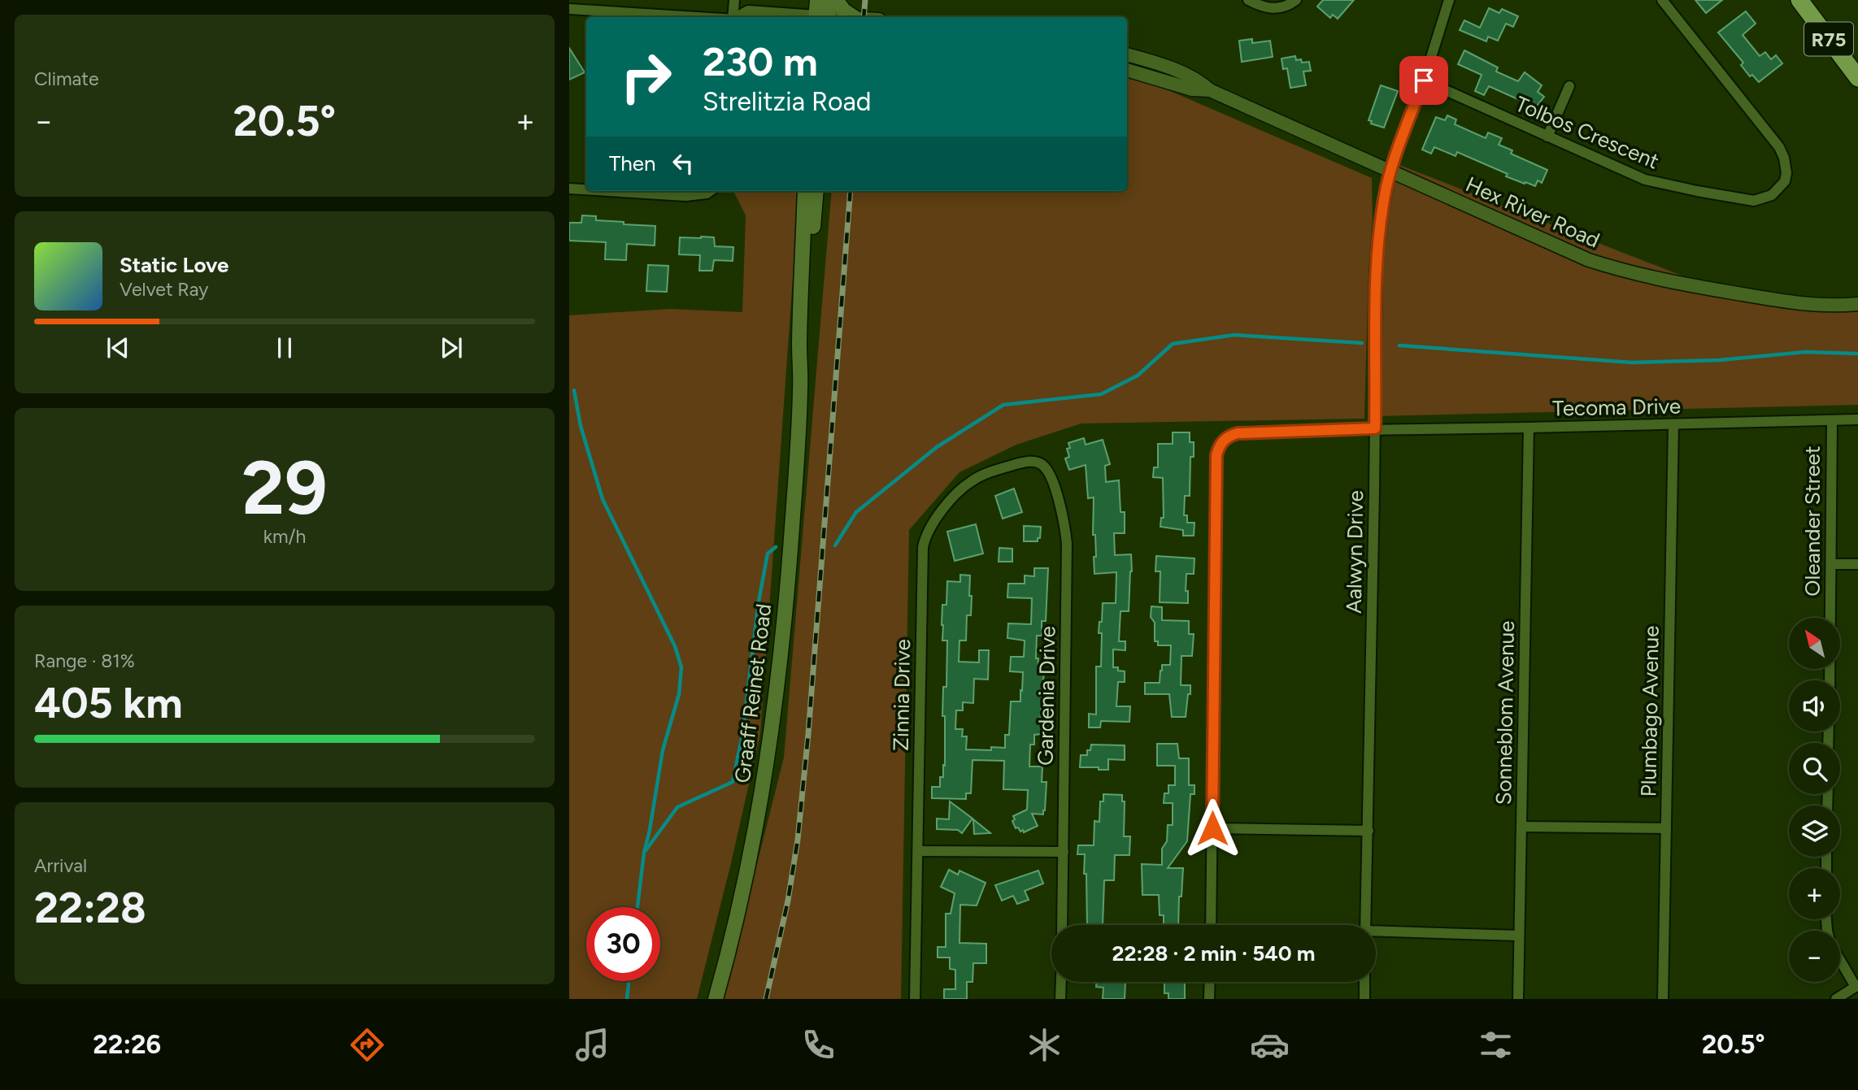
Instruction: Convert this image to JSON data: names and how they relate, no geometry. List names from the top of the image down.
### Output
{
  "streets": {
    "highway": ["R75"],
    "main road": ["Graaff Reinet Road"],
    "street": [
      "Tolbos Crescent",
      "Hex River Road",
      "Tecoma Drive",
      "Oleander Street",
      "Aalwyn Drive",
      "Zinnia Drive",
      "Gardenia Drive",
      "Plumbago Avenue",
      "Sonneblom Avenue"
    ]
  },
  "crossings": [
    ["Tolbos Crescent", "Aalwyn Drive"],
    ["Hex River Road", "Aalwyn Drive"],
    ["Tecoma Drive", "Oleander Street"],
    ["Tecoma Drive", "Aalwyn Drive"],
    ["Tecoma Drive", "Plumbago Avenue"],
    ["Tecoma Drive", "Sonneblom Avenue"],
    ["Zinnia Drive", "Gardenia Drive"]
  ],
  "north": "top left",
  "page": {
    "tile": [
      "Climate",
      ["29", "km/h"],
      ["Range · 81%", "405 km"],
      ["Arrival", "22:28"]
    ],
    "turn": ["230 m", "Strelitzia Road"],
    "heat": ["−", "20.5°", "+"],
    "then": "Then",
    "song": ["Static Love", "Velvet Ray"],
    "map_buttons": ["+", "−"],
    "limit": "30",
    "trip": "22:28 · 2 min · 540 m",
    "tabs": ["22:26", "20.5°"]
  }
}
